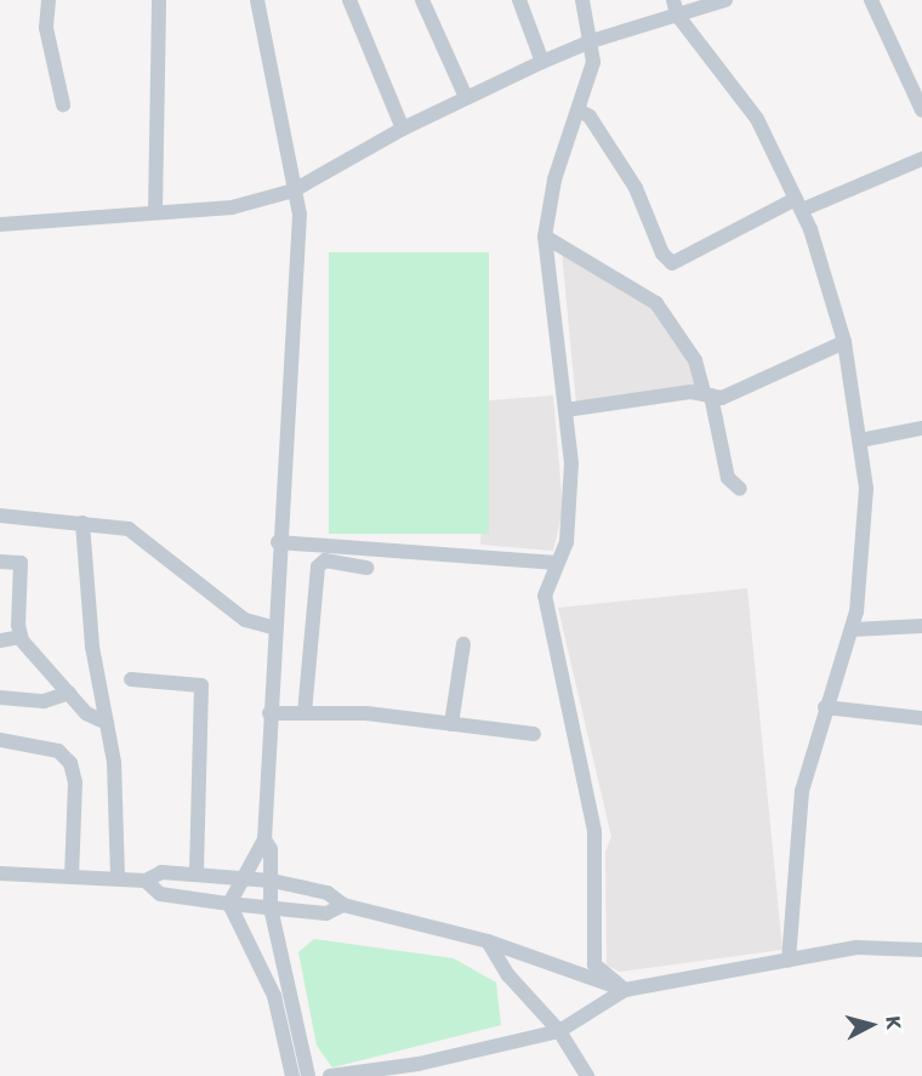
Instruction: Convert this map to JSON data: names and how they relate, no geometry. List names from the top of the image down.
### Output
{
  "north": "right"
}
